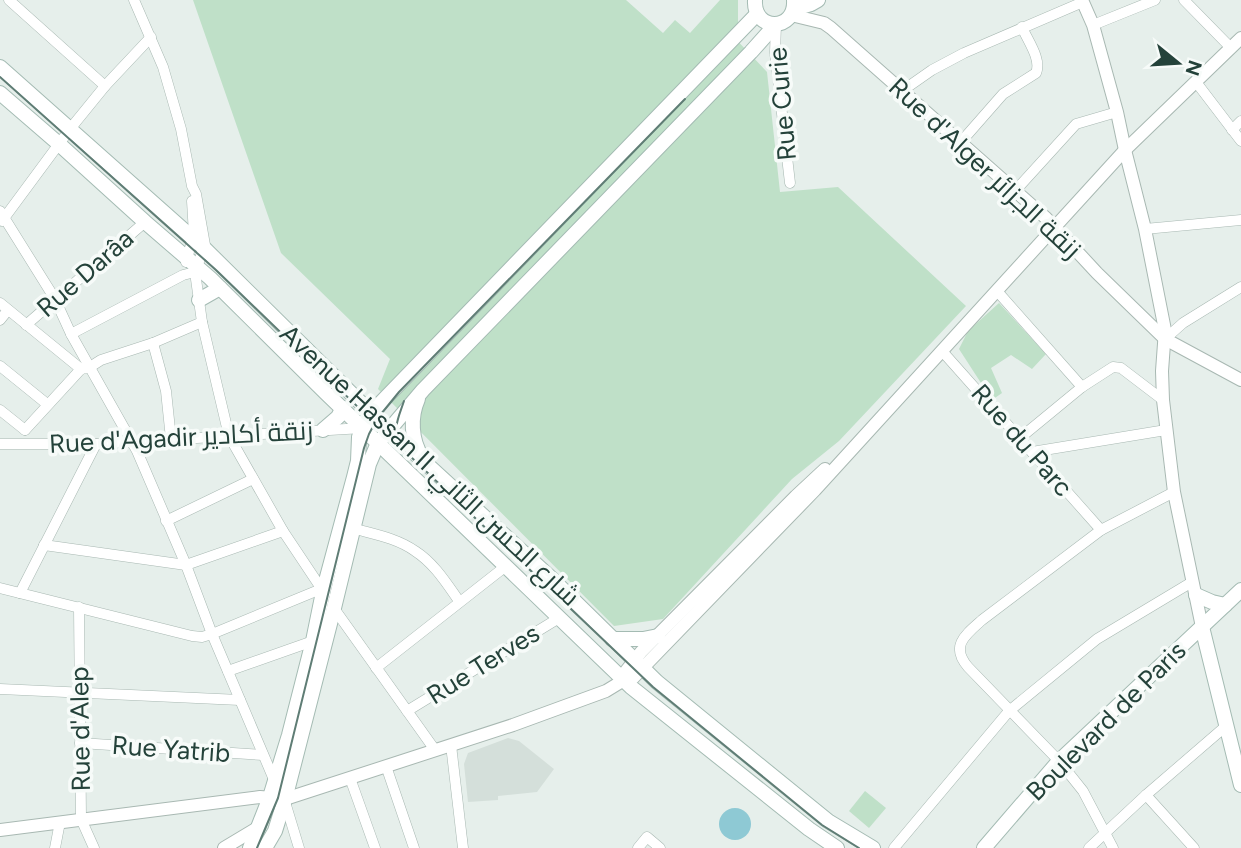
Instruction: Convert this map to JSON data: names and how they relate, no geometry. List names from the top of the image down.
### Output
{
  "streets": {
    "main road": ["Avenue Hassan II شارع الحسن الثاني", "Boulevard de Paris"],
    "street": [
      "Rue Curie",
      "Rue d'Alger زنقة الجزائر",
      "Rue Darâa",
      "Rue d'Agadir زنقة أكادير",
      "Rue du Parc",
      "Rue Terves",
      "Rue d'Alep",
      "Rue Yatrib"
    ]
  },
  "crossings": [
    ["Rue Darâa", "Avenue Hassan II شارع الحسن الثاني"],
    ["Rue d'Agadir زنقة أكادير", "Avenue Hassan II شارع الحسن الثاني"],
    ["Avenue Hassan II شارع الحسن الثاني", "Rue Terves"],
    ["Rue d'Alep", "Rue Yatrib"]
  ],
  "north": "right"
}
